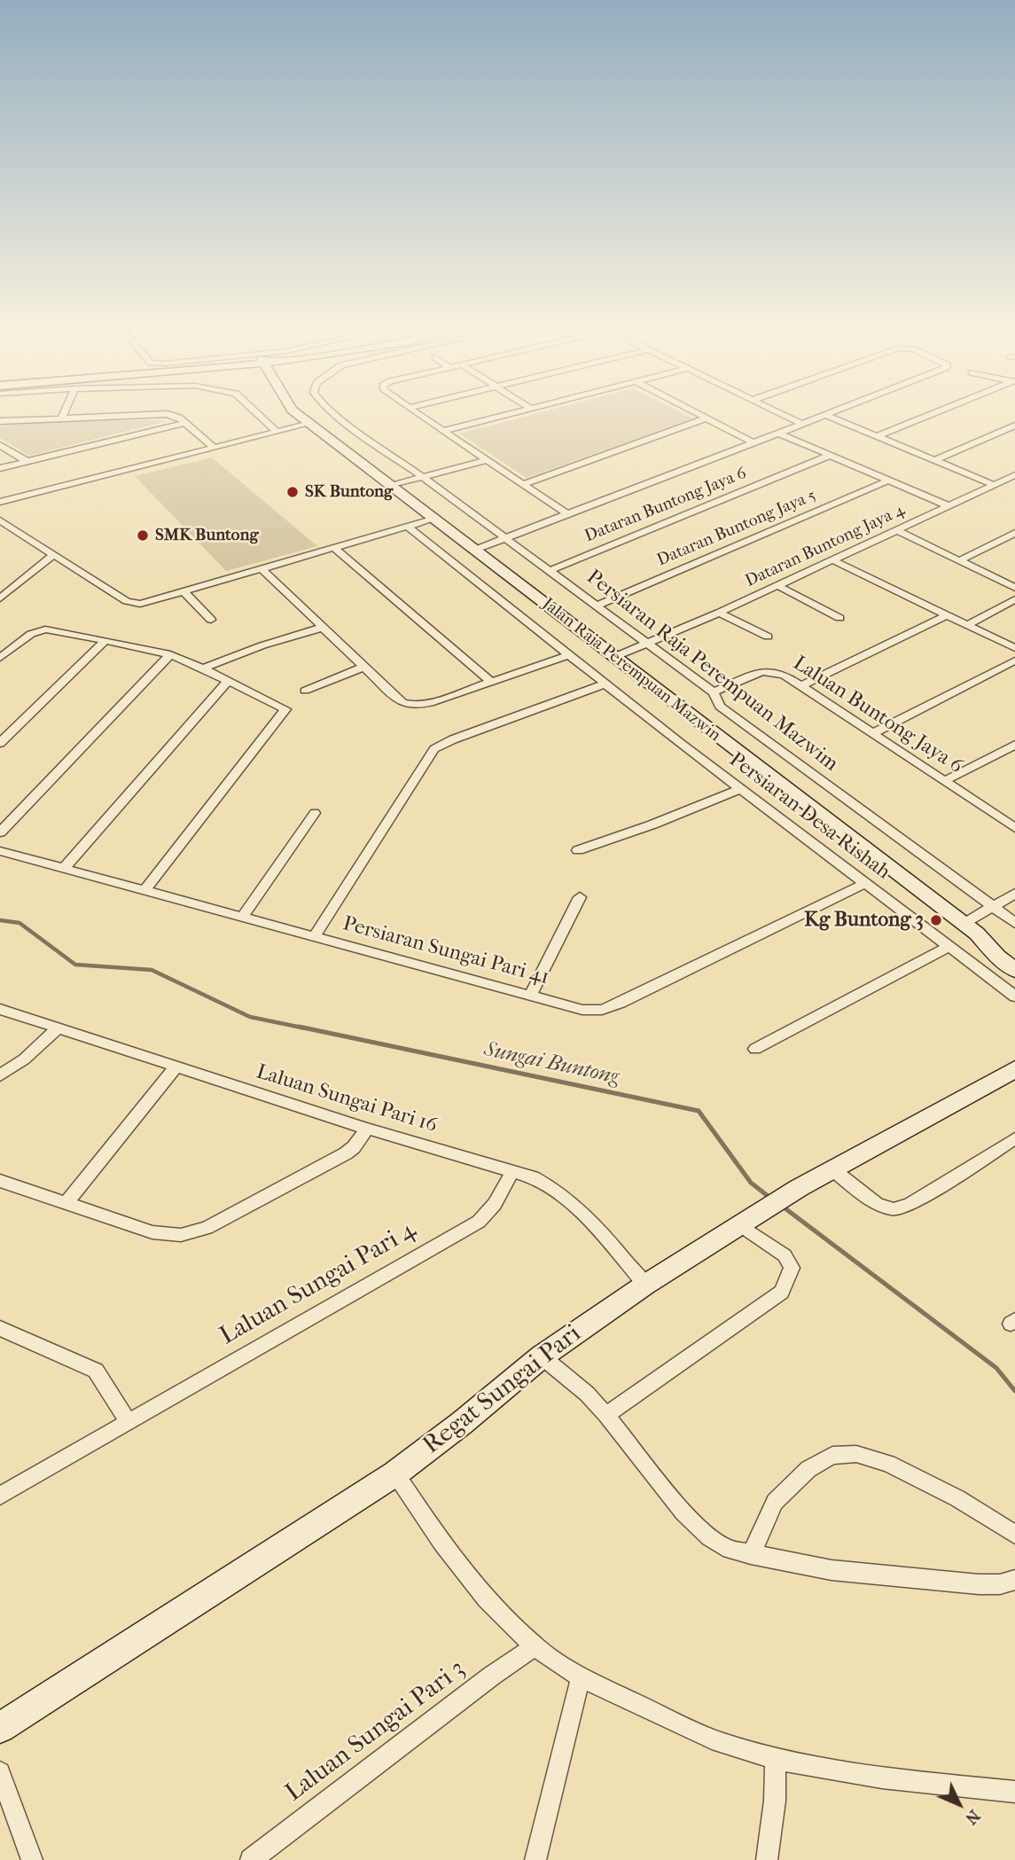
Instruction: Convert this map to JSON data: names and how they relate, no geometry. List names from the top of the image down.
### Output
{
  "streets": {
    "main road": ["Jalan Raja Perempuan Mazwin", "Regat Sungai Pari"],
    "street": [
      "Dataran Buntong Jaya 6",
      "Dataran Buntong Jaya 5",
      "Dataran Buntong Jaya 4",
      "Persiaran Raja Perempuan Mazwim",
      "Laluan Buntong Jaya 6",
      "Persiaran Desa Rishah",
      "Persiaran Sungai Pari 41",
      "Laluan Sungai Pari 16",
      "Laluan Sungai Pari 4",
      "Laluan Sungai Pari 3"
    ]
  },
  "crossings": [
    ["Dataran Buntong Jaya 6", "Persiaran Raja Perempuan Mazwim"],
    ["Dataran Buntong Jaya 5", "Persiaran Raja Perempuan Mazwim"],
    ["Dataran Buntong Jaya 4", "Jalan Raja Perempuan Mazwin"],
    ["Dataran Buntong Jaya 4", "Persiaran Raja Perempuan Mazwim"],
    ["Persiaran Raja Perempuan Mazwim", "Laluan Buntong Jaya 6"],
    ["Persiaran Desa Rishah", "Persiaran Sungai Pari 41"],
    ["Laluan Sungai Pari 16", "Laluan Sungai Pari 4"],
    ["Laluan Sungai Pari 16", "Regat Sungai Pari"]
  ],
  "water": ["Sungai Buntong"],
  "places": ["SK Buntong", "SMK Buntong", "Kg Buntong 3"],
  "north": "bottom right"
}
